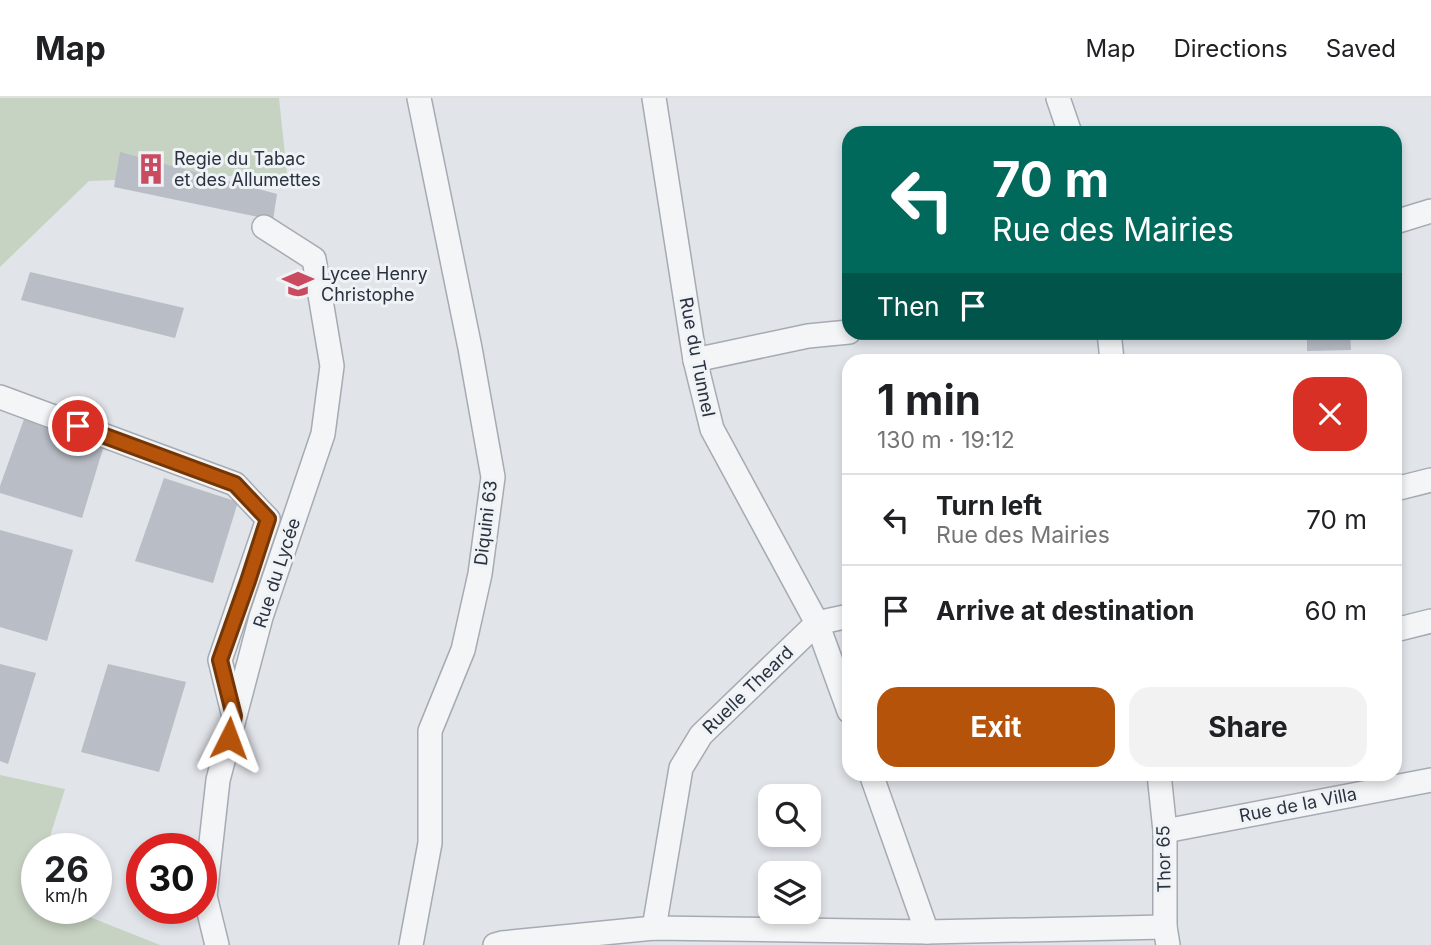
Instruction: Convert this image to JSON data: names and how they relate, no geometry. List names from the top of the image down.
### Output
{
  "streets": {
    "street": [
      "Rue du Tunnel",
      "Diquini 63",
      "Rue du Lycée",
      "Ruelle Theard",
      "Rue de la Villa",
      "Thor 65"
    ]
  },
  "crossings": [
    ["Rue du Tunnel", "Ruelle Theard"],
    ["Rue de la Villa", "Thor 65"]
  ],
  "places": {
    "building": ["Regie du Tabac et des Allumettes"],
    "school or university": ["Lycee Henry Christophe"]
  },
  "page": {
    "header": "Map",
    "nav": ["Map", "Directions", "Saved"],
    "turn": ["70 m", "Rue des Mairies"],
    "then": "Then",
    "heading": ["1 min", "130 m · 19:12"],
    "list": [
      {
        "name": "Turn left",
        "note": "Rue des Mairies",
        "value": "70 m"
      },
      {
        "name": "Arrive at destination",
        "value": "60 m"
      }
    ],
    "buttons": ["Exit", "Share"],
    "speed": "26 km/h",
    "limit": "30"
  }
}
